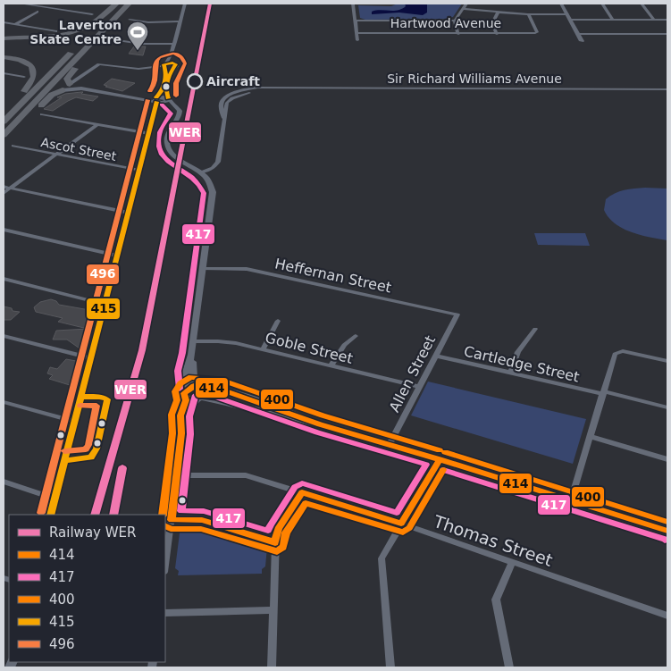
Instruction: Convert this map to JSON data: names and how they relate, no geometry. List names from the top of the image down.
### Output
{
  "streets": {
    "street": [
      "Hartwood Avenue",
      "Sir Richard Williams Avenue",
      "Ascot Street",
      "Heffernan Street",
      "Goble Street",
      "Cartledge Street",
      "Allen Street",
      "Thomas Street"
    ]
  },
  "crossings": [
    ["Heffernan Street", "Allen Street"],
    ["Goble Street", "Allen Street"],
    ["Cartledge Street", "Allen Street"]
  ],
  "places": {
    "sports": ["Laverton Skate Centre"],
    "other": ["Aircraft"]
  },
  "lines": [
    "rail line WER",
    "transit line 496",
    "transit line 415",
    "transit line 417",
    "transit line 400",
    "transit line 414"
  ],
  "legend": [
    "Railway WER",
    "414",
    "417",
    "400",
    "415",
    "496"
  ]
}
